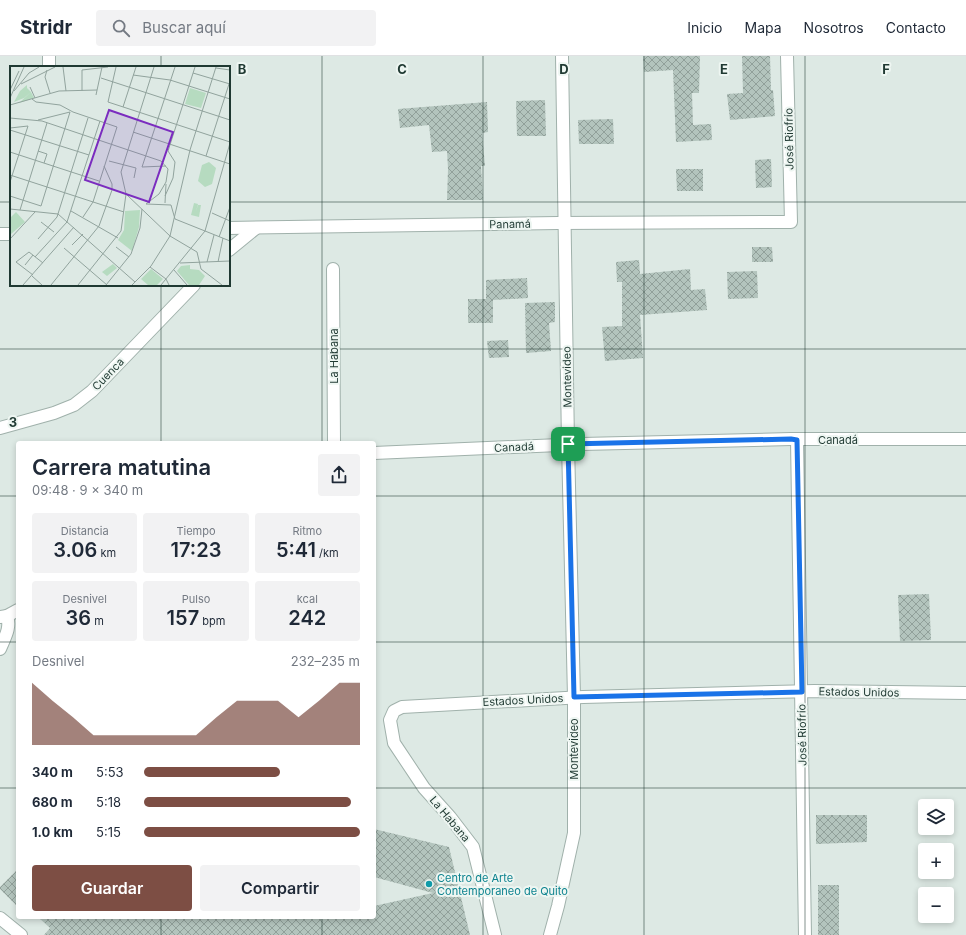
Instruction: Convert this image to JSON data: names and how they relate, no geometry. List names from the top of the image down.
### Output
{
  "streets": {
    "street": [
      "José Riofrío",
      "Panamá",
      "La Habana",
      "Cuenca",
      "Montevideo",
      "Canadá",
      "Estados Unidos"
    ]
  },
  "crossings": [
    ["José Riofrío", "Panamá"],
    ["José Riofrío", "Canadá"],
    ["José Riofrío", "Estados Unidos"],
    ["Panamá", "Montevideo"],
    ["La Habana", "Estados Unidos"],
    ["Montevideo", "Canadá"],
    ["Montevideo", "Estados Unidos"]
  ],
  "places": ["Centro de Arte Contemporaneo de Quito"],
  "page": {
    "header": "Stridr",
    "search": "Buscar aquí",
    "nav": [
      "Inicio",
      "Mapa",
      "Nosotros",
      "Contacto"
    ],
    "heading": ["Carrera matutina", "09:48 · 9 × 340 m"],
    "stats": [
      ["Distancia", "3.06 km"],
      ["Tiempo", "17:23"],
      ["Ritmo", "5:41 /km"],
      ["Desnivel", "36 m"],
      ["Pulso", "157 bpm"],
      ["kcal", "242"]
    ],
    "chart": ["Desnivel", "232–235 m"],
    "list": [
      {
        "name": "340 m",
        "note": "5:53"
      },
      {
        "name": "680 m",
        "note": "5:18"
      },
      {
        "name": "1.0 km",
        "note": "5:15"
      }
    ],
    "map_buttons": ["+", "−"],
    "buttons": ["Guardar", "Compartir"]
  },
  "grid": {
    "columns": [
      "B",
      "C",
      "D",
      "E",
      "F"
    ],
    "rows": ["3"]
  }
}
